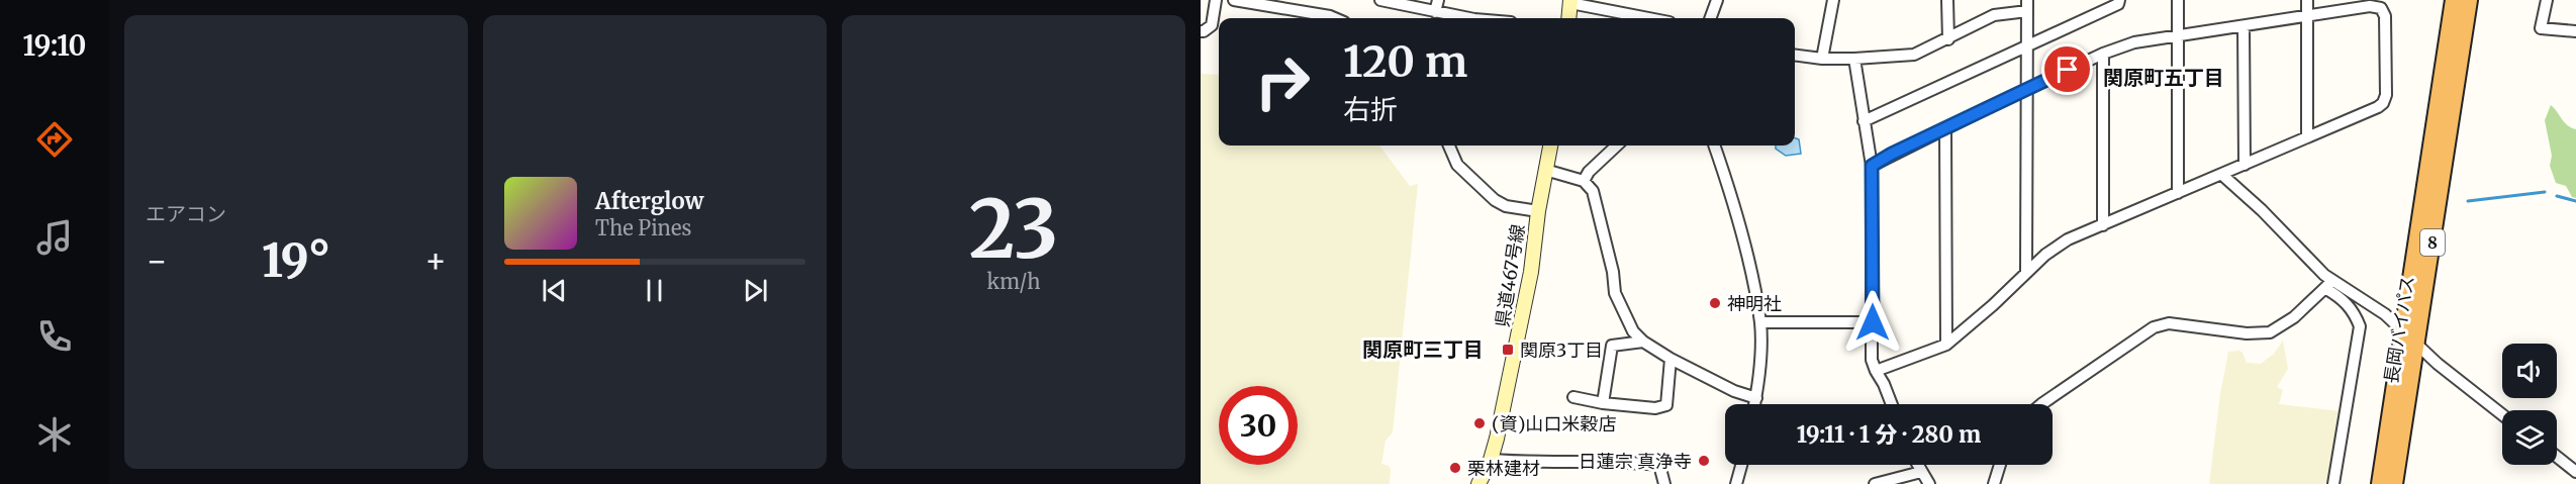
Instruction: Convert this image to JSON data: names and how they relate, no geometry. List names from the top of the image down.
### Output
{
  "streets": {
    "highway": ["8", "長岡バイパス"],
    "main road": ["県道467号線"]
  },
  "districts": ["関原町五丁目", "関原町三丁目"],
  "places": {
    "other": [
      "神明社",
      "(資)山口米穀店",
      "日蓮宗 真浄寺",
      "栗林建材"
    ],
    "transit": ["関原3丁目"]
  },
  "page": {
    "tabs": "19:10",
    "tile": [
      "エアコン",
      ["23", "km/h"]
    ],
    "turn": ["120 m", "右折"],
    "song": ["Afterglow", "The Pines"],
    "heat": ["−", "19°", "+"],
    "limit": "30",
    "trip": "19:11 · 1 分 · 280 m"
  }
}
